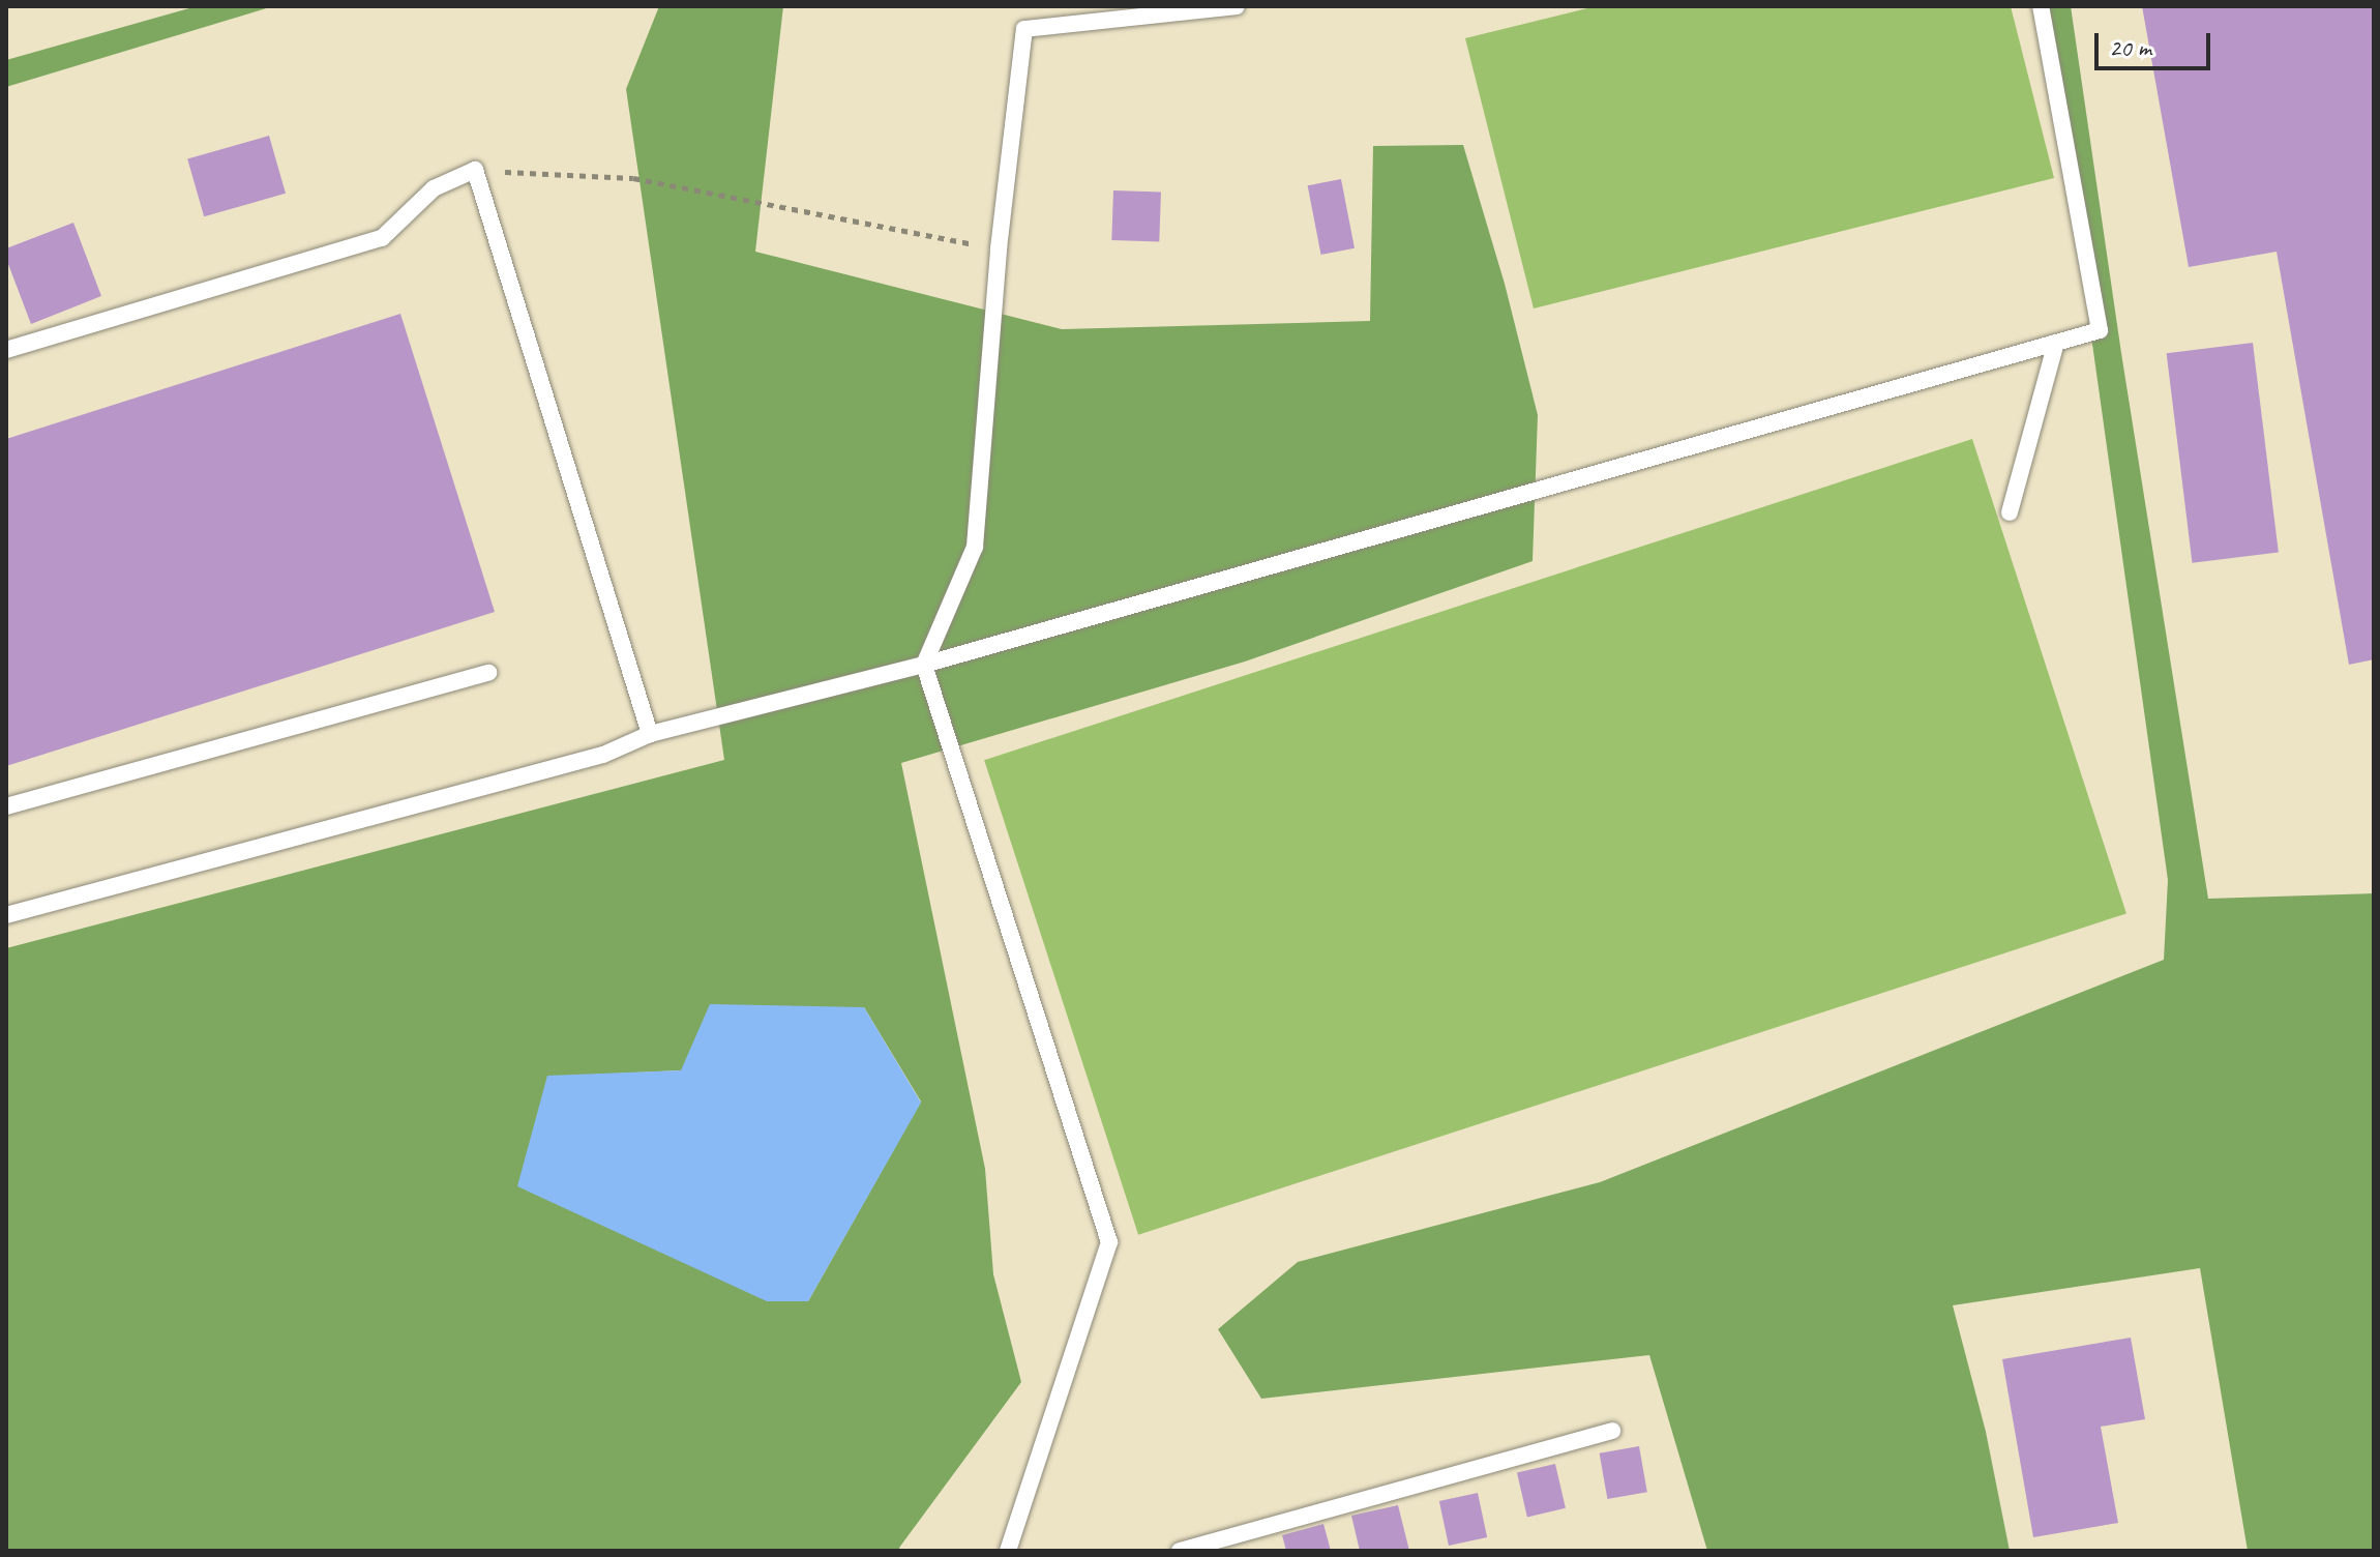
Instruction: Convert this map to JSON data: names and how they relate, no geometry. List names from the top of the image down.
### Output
{
  "scale_bar": "20 m"
}
